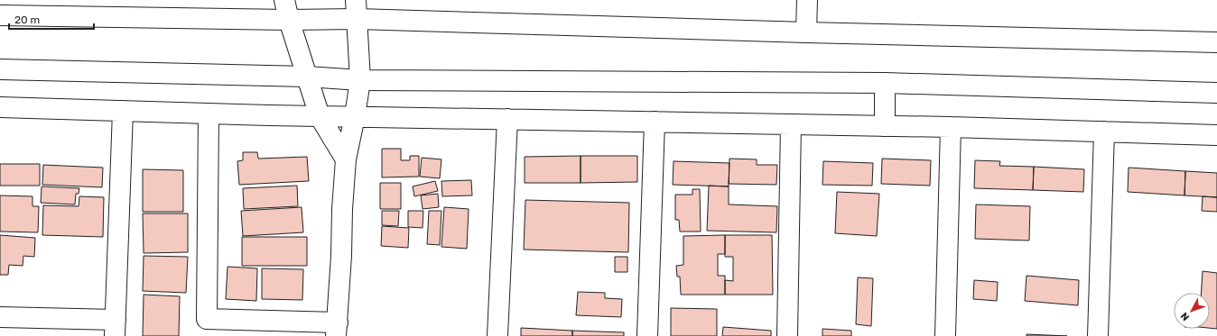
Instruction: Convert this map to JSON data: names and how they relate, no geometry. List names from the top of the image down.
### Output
{
  "scale_bar": "20 m",
  "north": "bottom left"
}
